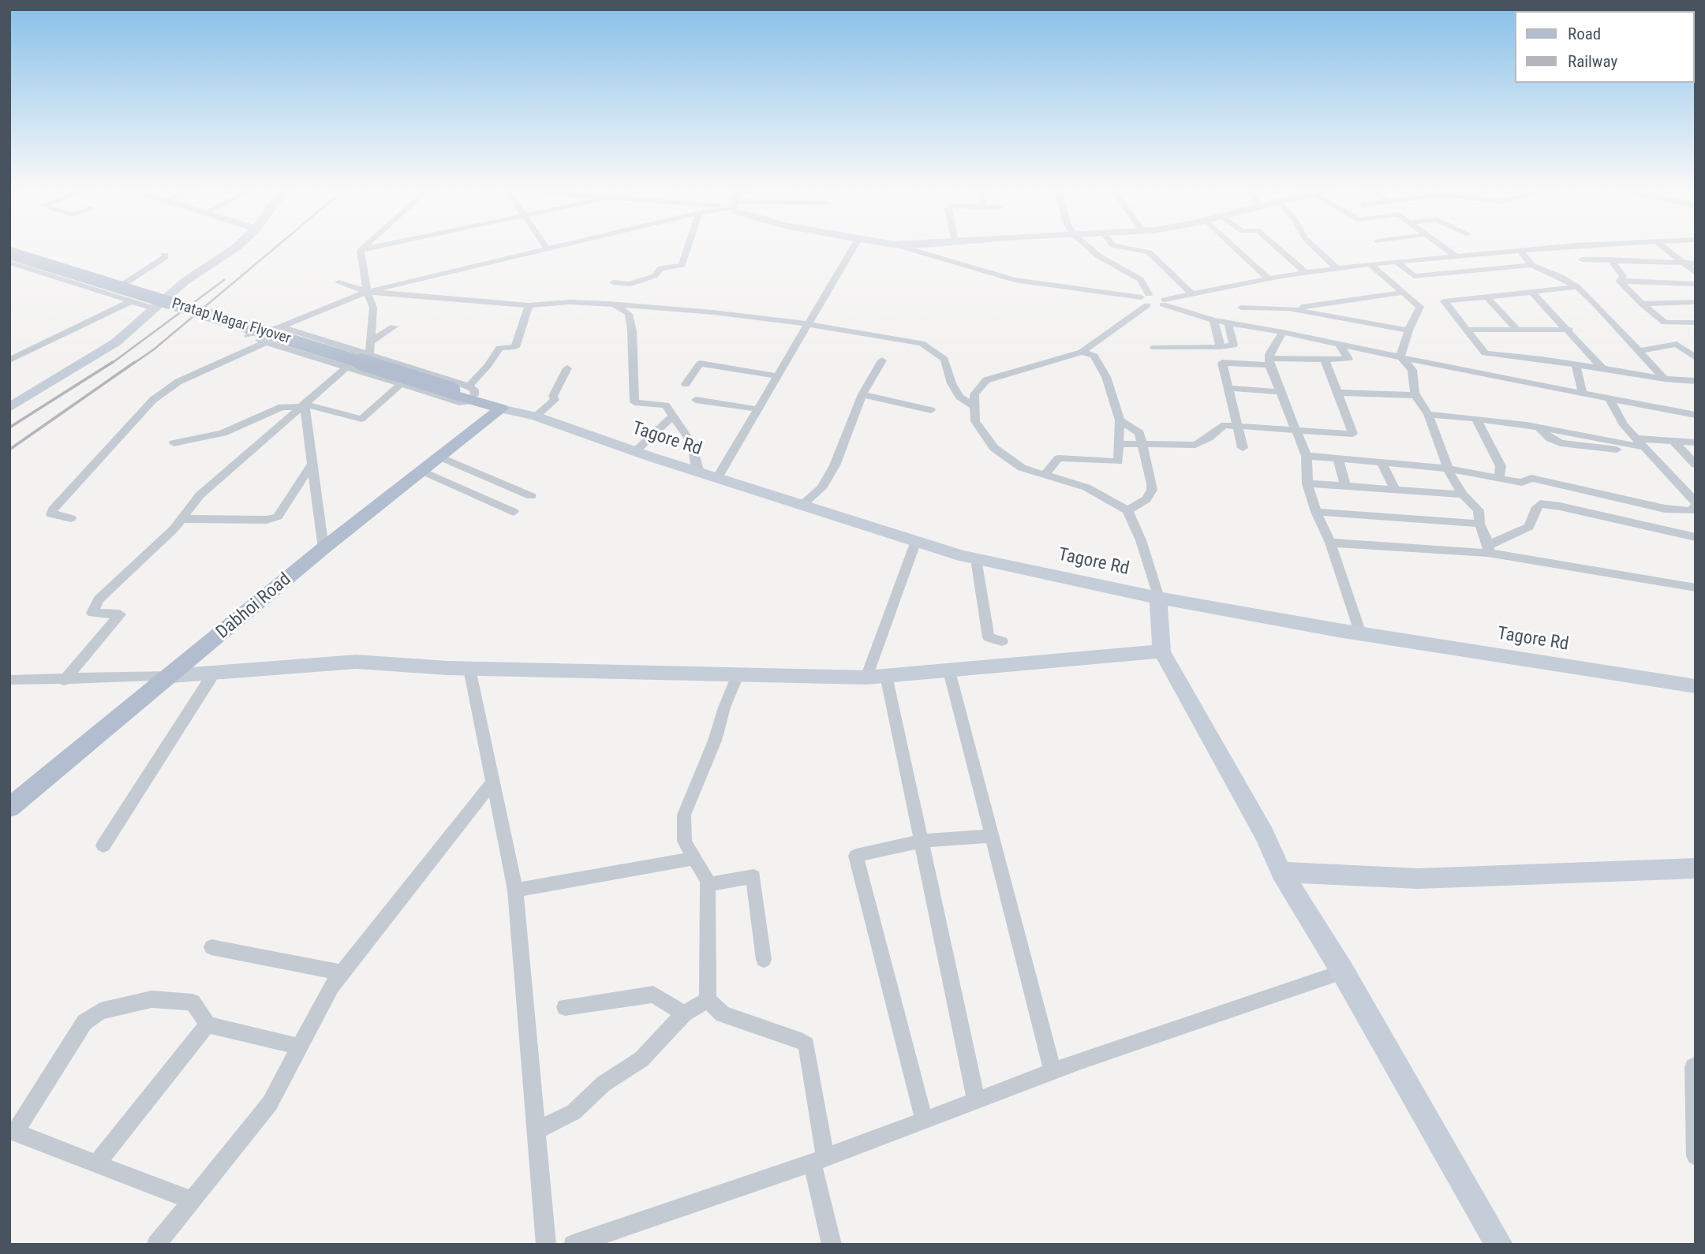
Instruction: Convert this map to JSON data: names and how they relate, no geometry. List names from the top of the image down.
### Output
{
  "streets": {
    "main road": ["Pratap Nagar Flyover", "Dabhoi Road"],
    "street": ["Tagore Rd"]
  },
  "crossings": [
    ["Pratap Nagar Flyover", "Tagore Rd"],
    ["Pratap Nagar Flyover", "Dabhoi Road"],
    ["Tagore Rd", "Dabhoi Road"]
  ],
  "legend": ["Road", "Railway"]
}
